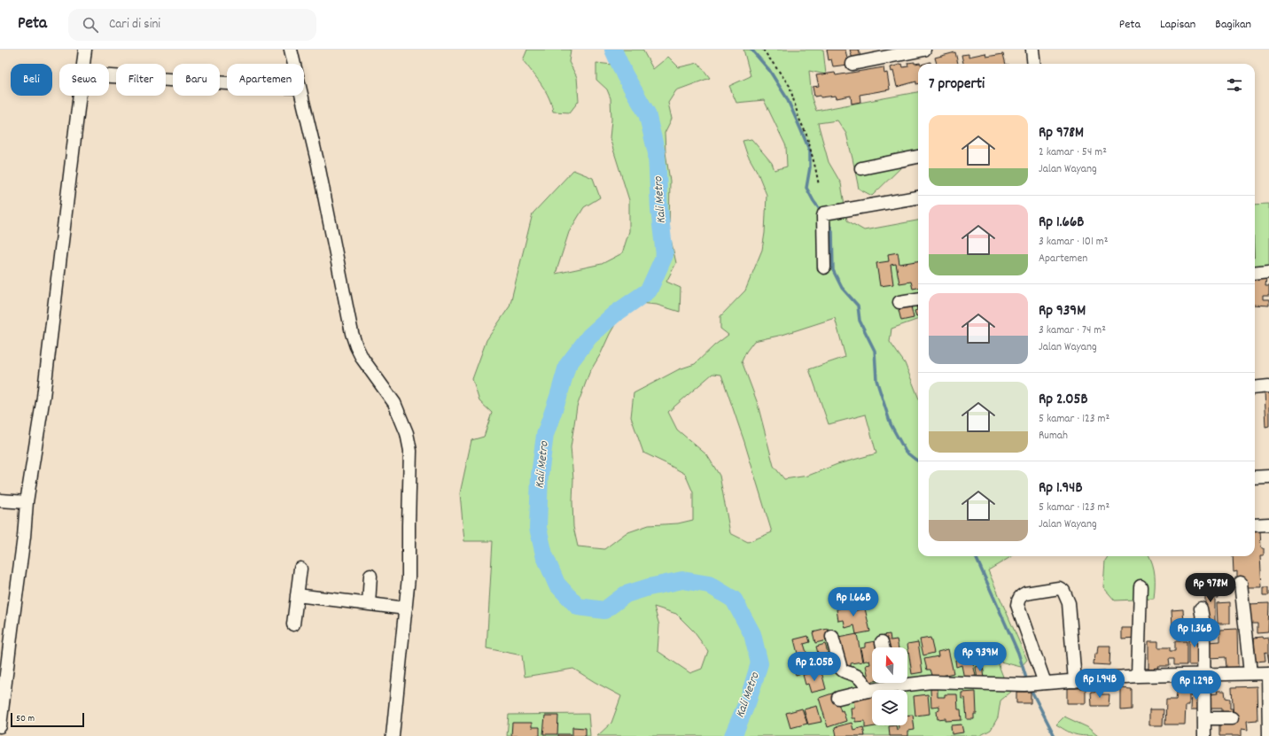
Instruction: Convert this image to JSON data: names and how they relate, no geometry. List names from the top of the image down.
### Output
{
  "water": ["Kali Metro"],
  "scale_bar": "50 m",
  "north": "top",
  "page": {
    "header": "Peta",
    "search": "Cari di sini",
    "nav": ["Peta", "Lapisan", "Bagikan"],
    "chip": [
      "Beli",
      "Sewa",
      "Filter",
      "Baru",
      "Apartemen"
    ],
    "heading": "7 properti",
    "list": [
      {
        "name": "Rp 978M",
        "note": "2 kamar · 54 m² · Jalan Wayang"
      },
      {
        "name": "Rp 1.66B",
        "note": "3 kamar · 101 m² · Apartemen"
      },
      {
        "name": "Rp 939M",
        "note": "3 kamar · 74 m² · Jalan Wayang"
      },
      {
        "name": "Rp 2.05B",
        "note": "5 kamar · 123 m² · Rumah"
      },
      {
        "name": "Rp 1.94B",
        "note": "5 kamar · 123 m² · Jalan Wayang"
      }
    ],
    "price": [
      "Rp 978M",
      "Rp 1.66B",
      "Rp 1.36B",
      "Rp 939M",
      "Rp 2.05B",
      "Rp 1.94B",
      "Rp 1.29B"
    ],
    "scale": "50 m"
  }
}
